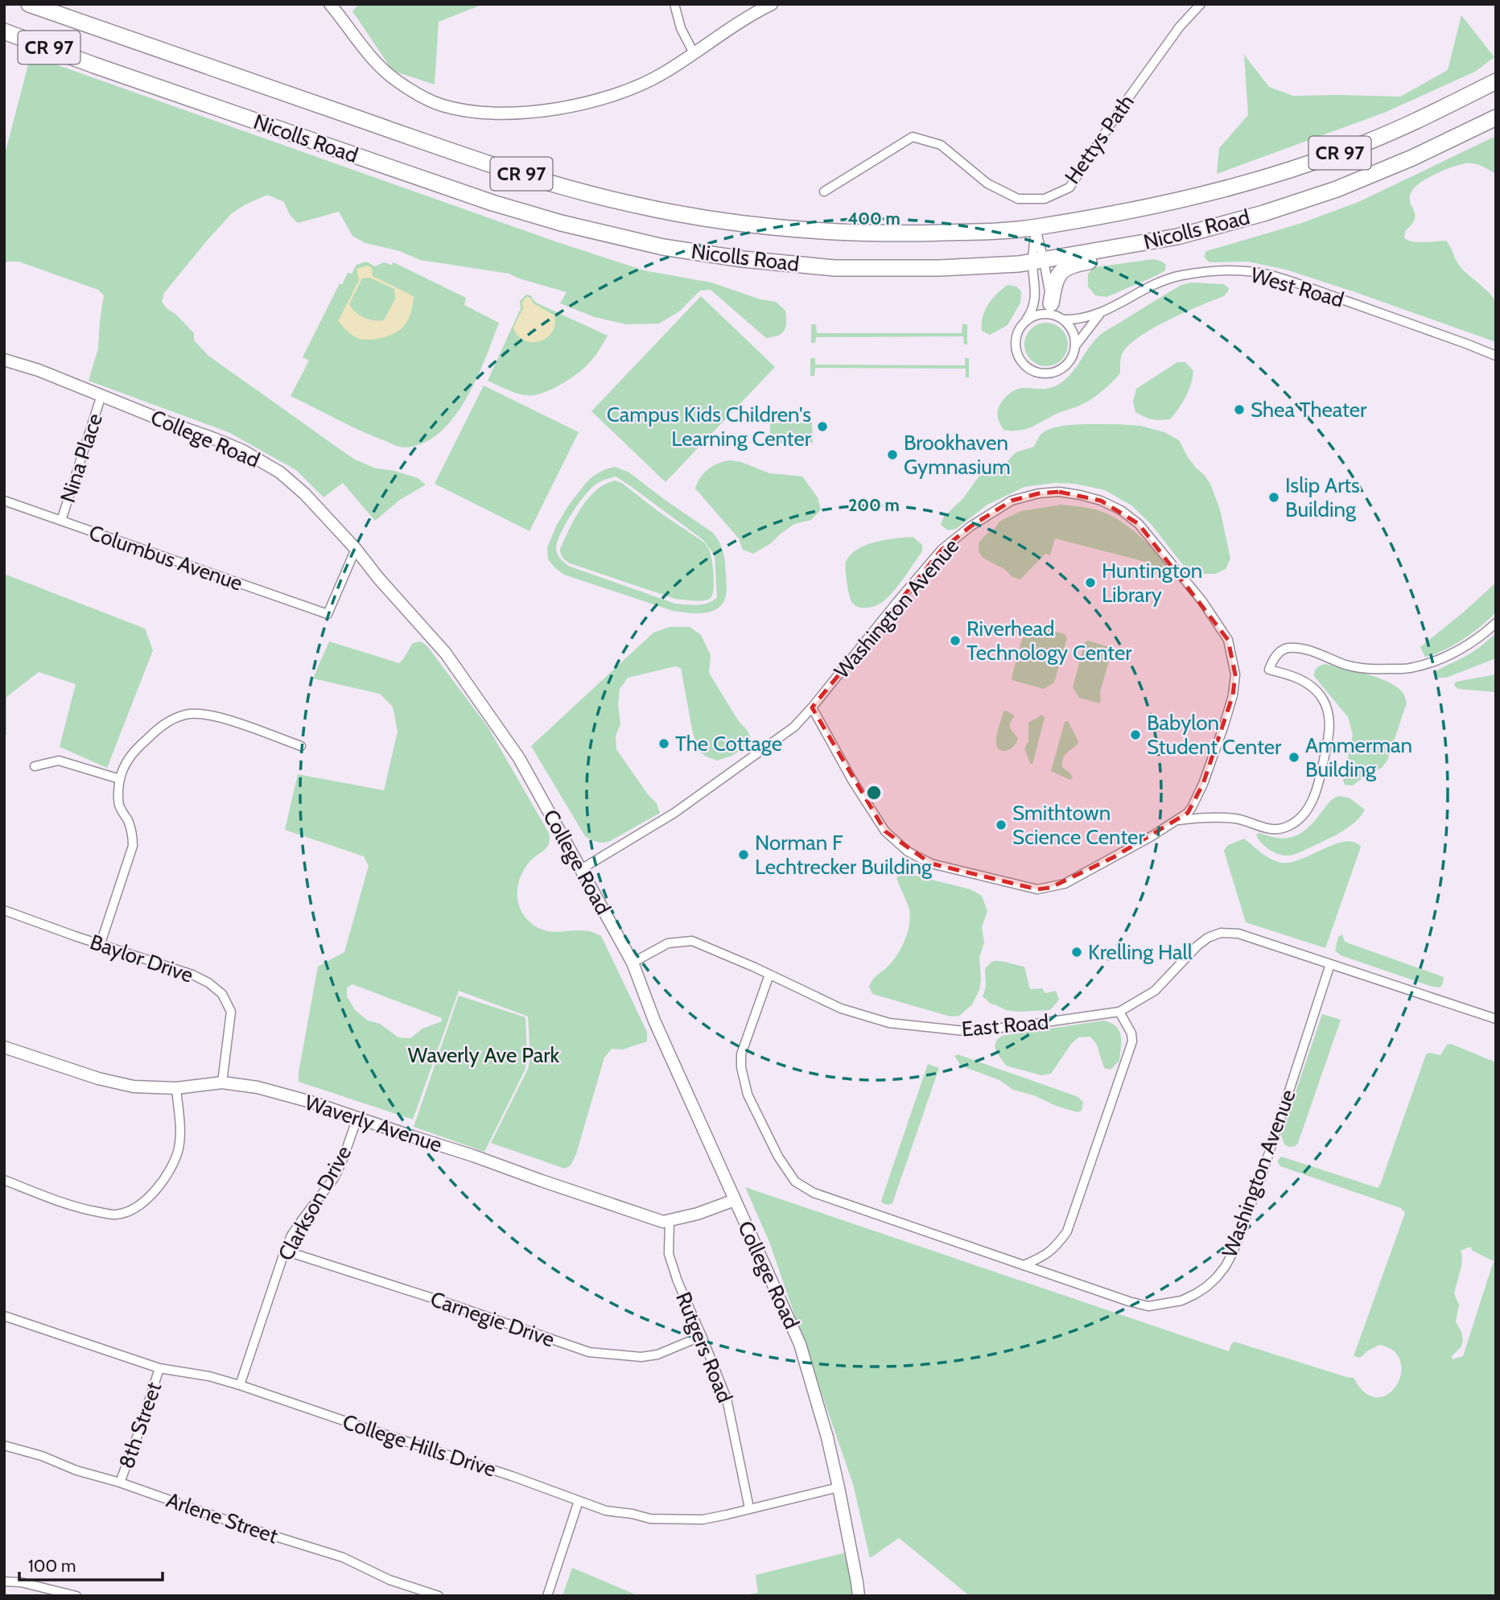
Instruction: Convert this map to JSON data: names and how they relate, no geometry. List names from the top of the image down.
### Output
{
  "streets": {
    "highway": ["CR 97", "Nicolls Road"],
    "street": [
      "Hettys Path",
      "West Road",
      "College Road",
      "Nina Place",
      "Columbus Avenue",
      "Washington Avenue",
      "Baylor Drive",
      "East Road",
      "Waverly Avenue",
      "Clarkson Drive",
      "Carnegie Drive",
      "Rutgers Road",
      "8th Street",
      "College Hills Drive",
      "Arlene Street"
    ]
  },
  "crossings": [
    ["College Road", "Nina Place"],
    ["College Road", "Columbus Avenue"],
    ["College Road", "Washington Avenue"],
    ["College Road", "East Road"],
    ["College Road", "Waverly Avenue"],
    ["College Road", "College Hills Drive"],
    ["Nina Place", "Columbus Avenue"],
    ["Washington Avenue", "East Road"],
    ["Baylor Drive", "Waverly Avenue"],
    ["Waverly Avenue", "Clarkson Drive"],
    ["Waverly Avenue", "Rutgers Road"],
    ["Clarkson Drive", "Carnegie Drive"],
    ["Clarkson Drive", "College Hills Drive"],
    ["Carnegie Drive", "Rutgers Road"],
    ["Rutgers Road", "College Hills Drive"],
    ["8th Street", "College Hills Drive"],
    ["8th Street", "Arlene Street"]
  ],
  "parks": ["Waverly Ave Park"],
  "places": [
    "Shea Theater",
    "Campus Kids Children's Learning Center",
    "Brookhaven Gymnasium",
    "Islip Arts Building",
    "Huntington Library",
    "Riverhead Technology Center",
    "Babylon Student Center",
    "The Cottage",
    "Ammerman Building",
    "Smithtown Science Center",
    "Norman F Lechtrecker Building",
    "Krelling Hall"
  ],
  "scale_bar": "100 m",
  "rings": ["400 m", "200 m"]
}
